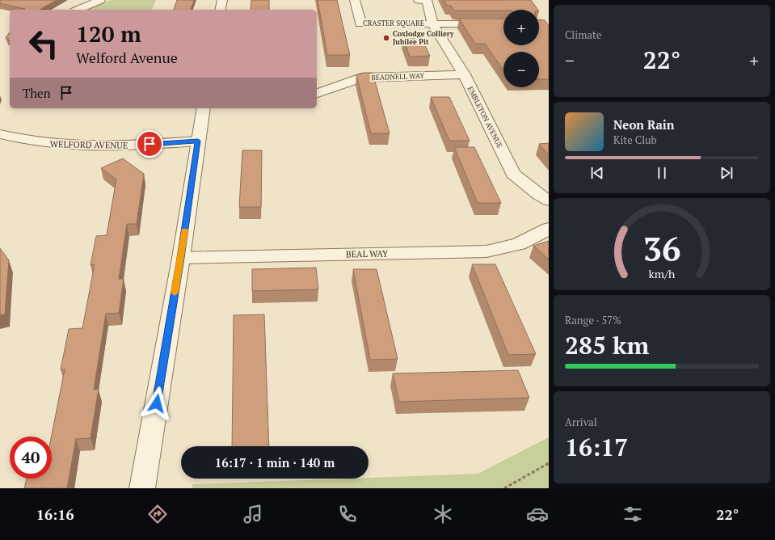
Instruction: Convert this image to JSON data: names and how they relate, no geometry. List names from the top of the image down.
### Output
{
  "streets": {
    "street": [
      "CRASTER SQUARE",
      "BEADNELL WAY",
      "EMBLETON AVENUE",
      "WELFORD AVENUE",
      "BEAL WAY"
    ]
  },
  "crossings": [
    ["CRASTER SQUARE", "EMBLETON AVENUE"],
    ["BEADNELL WAY", "EMBLETON AVENUE"]
  ],
  "places": ["Coxlodge Colliery Jubilee Pit"],
  "page": {
    "tile": [
      "Climate",
      ["Range · 57%", "285 km"],
      ["Arrival", "16:17"]
    ],
    "map_buttons": ["+", "−"],
    "turn": ["120 m", "Welford Avenue"],
    "heat": ["−", "22°", "+"],
    "then": "Then",
    "song": ["Neon Rain", "Kite Club"],
    "limit": "40",
    "trip": "16:17 · 1 min · 140 m",
    "tabs": ["16:16", "22°"],
    "gauge": ["36", "km/h"]
  }
}
